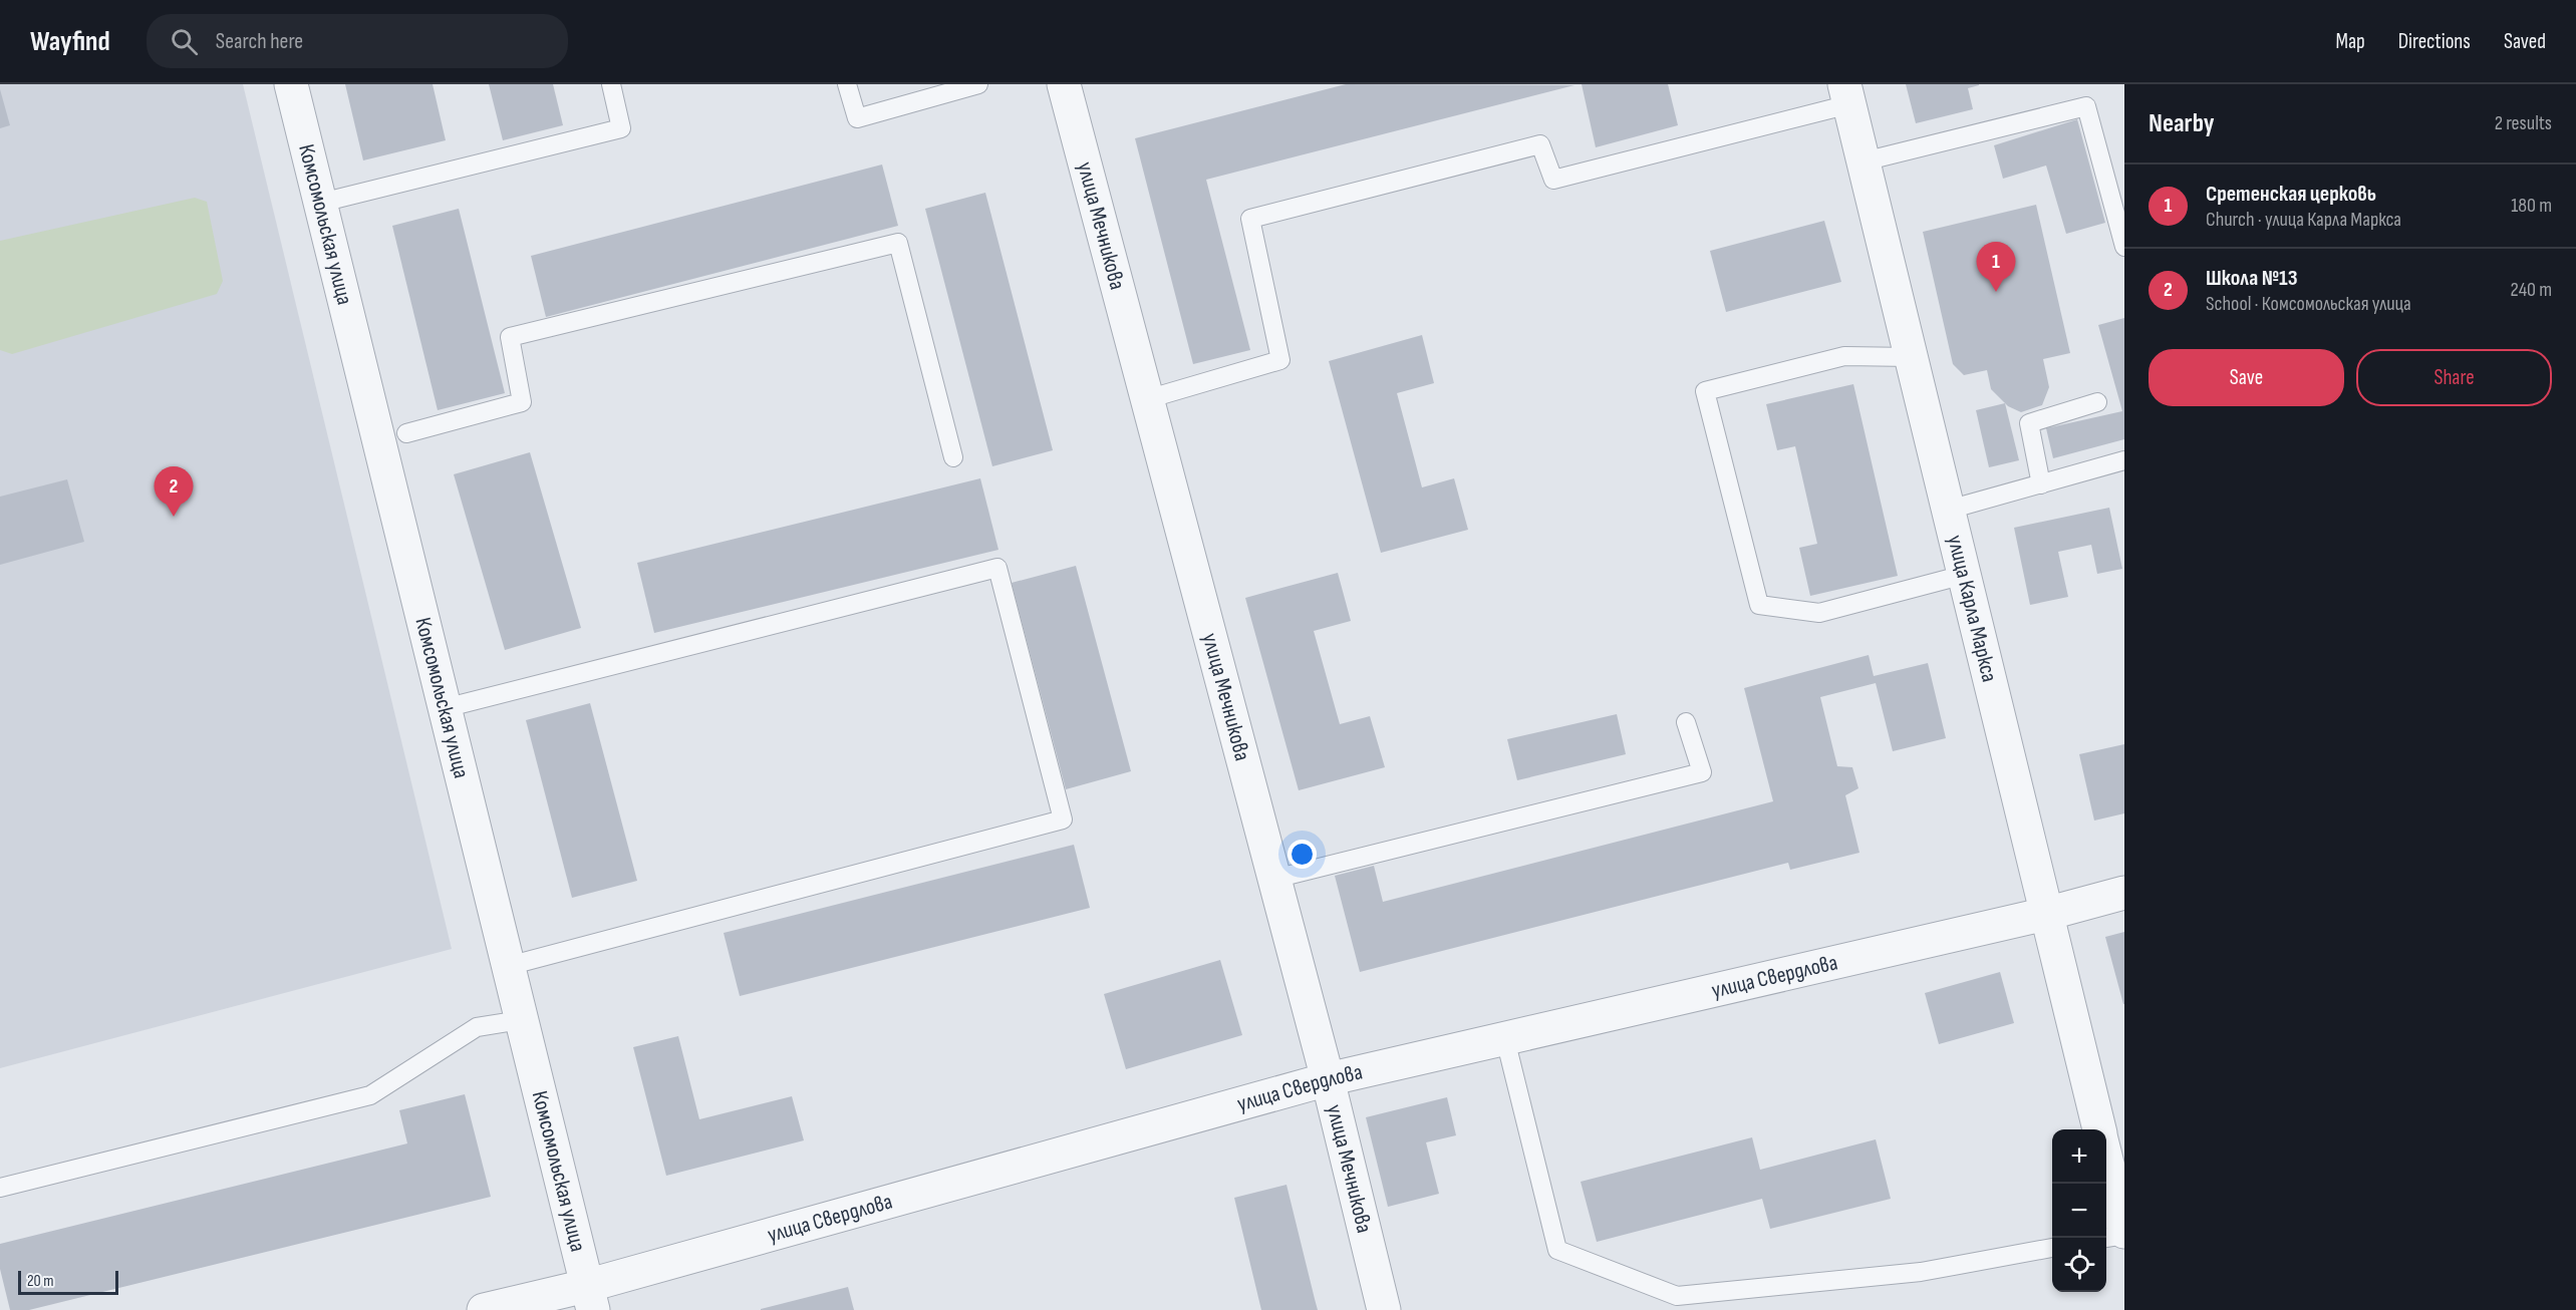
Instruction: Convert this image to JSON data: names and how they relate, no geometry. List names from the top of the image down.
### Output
{
  "streets": {
    "street": [
      "Комсомольская улица",
      "улица Мечникова",
      "улица Карла Маркса",
      "улица Свердлова"
    ]
  },
  "crossings": [
    ["Комсомольская улица", "улица Свердлова"],
    ["улица Мечникова", "улица Свердлова"],
    ["улица Карла Маркса", "улица Свердлова"]
  ],
  "scale_bar": "20 m",
  "page": {
    "header": "Wayfind",
    "search": "Search here",
    "nav": ["Map", "Directions", "Saved"],
    "heading": ["Nearby", "2 results"],
    "list": [
      {
        "mark": "1",
        "name": "Сретенская церковь",
        "note": "Church · улица Карла Маркса",
        "value": "180 m"
      },
      {
        "mark": "2",
        "name": "Школа №13",
        "note": "School · Комсомольская улица",
        "value": "240 m"
      }
    ],
    "pins": ["1", "2"],
    "buttons": ["Save", "Share"],
    "map_buttons": ["+", "−"],
    "scale": "20 m"
  }
}
